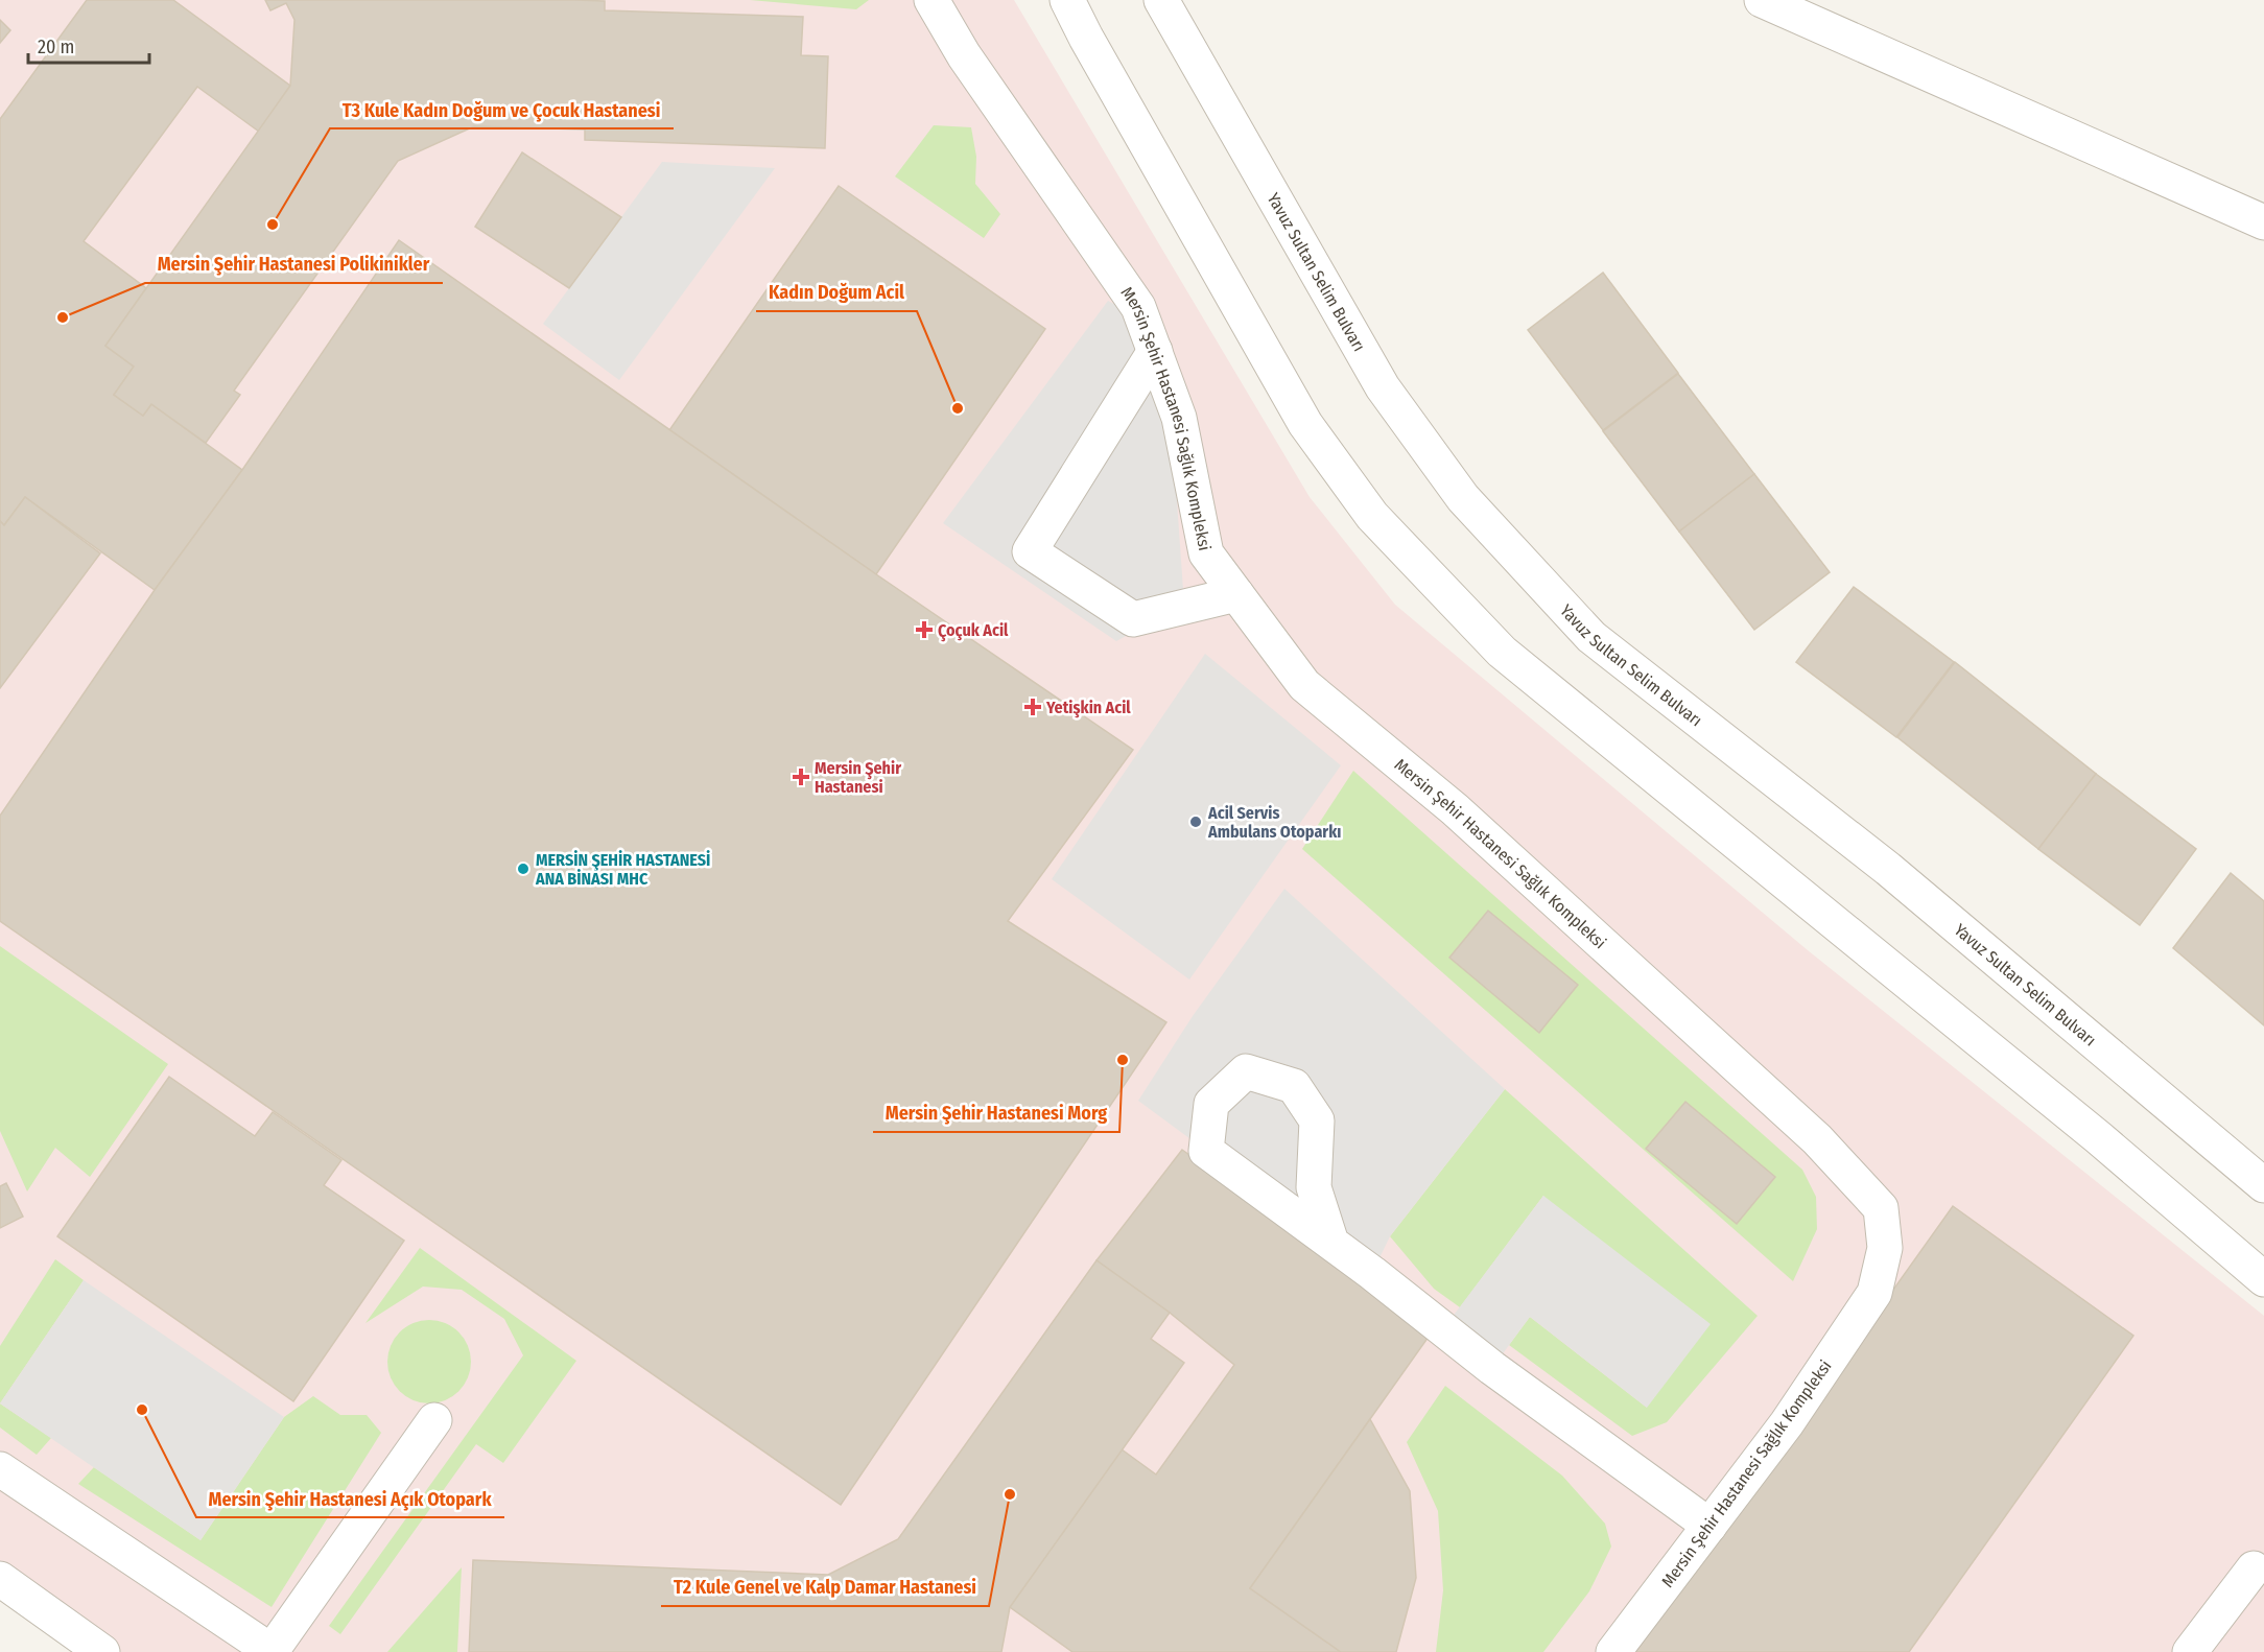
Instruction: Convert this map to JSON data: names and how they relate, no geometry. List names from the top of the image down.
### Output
{
  "streets": {
    "street": ["Yavuz Sultan Selim Bulvarı", "Mersin Şehir Hastanesi Sağlık Kompleksi"]
  },
  "places": {
    "other": [
      "T3 Kule Kadın Doğum ve Çocuk Hastanesi",
      "Mersin Şehir Hastanesi Polikinikler",
      "Kadın Doğum Acil",
      "Acil Servis Ambulans Otoparkı",
      "MERSİN ŞEHİR HASTANESİ ANA BİNASI MHC",
      "Mersin Şehir Hastanesi Morg",
      "Mersin Şehir Hastanesi Açık Otopark",
      "T2 Kule Genel ve Kalp Damar Hastanesi"
    ],
    "health": ["Çoçuk Acil", "Yetişkin Acil", "Mersin Şehir Hastanesi"]
  },
  "scale_bar": "20 m"
}
